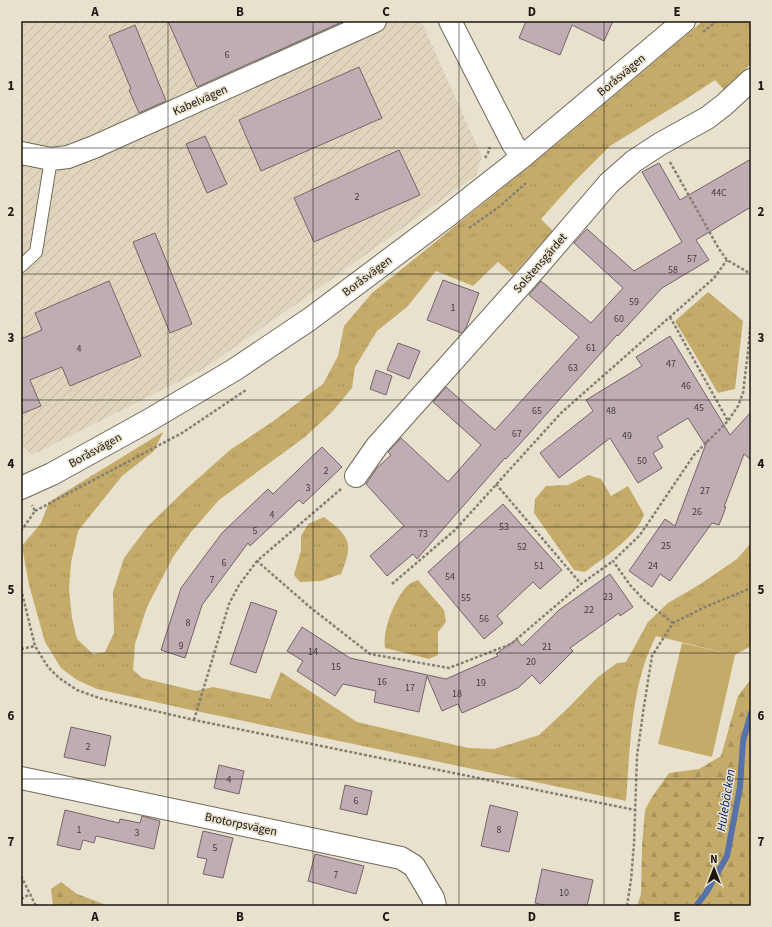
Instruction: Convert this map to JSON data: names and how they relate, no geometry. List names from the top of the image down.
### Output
{
  "streets": {
    "street": [
      "Boråsvägen",
      "Kabelvägen",
      "Solstensgärdet",
      "Brotorpsvägen"
    ]
  },
  "water": ["Hulebäcken"],
  "house_numbers": [
    "6",
    "44C",
    "2",
    "57",
    "58",
    "59",
    "1",
    "60",
    "61",
    "4",
    "47",
    "63",
    "46",
    "45",
    "65",
    "48",
    "67",
    "49",
    "50",
    "2",
    "3",
    "27",
    "26",
    "4",
    "53",
    "5",
    "73",
    "25",
    "52",
    "6",
    "51",
    "24",
    "54",
    "7",
    "23",
    "55",
    "22",
    "56",
    "8",
    "9",
    "21",
    "14",
    "20",
    "15",
    "16",
    "19",
    "17",
    "18",
    "2",
    "4",
    "6",
    "1",
    "8",
    "3",
    "5",
    "7",
    "10"
  ],
  "north": "top",
  "grid": {
    "columns": [
      "A",
      "B",
      "C",
      "D",
      "E"
    ],
    "rows": [
      "1",
      "2",
      "3",
      "4",
      "5",
      "6",
      "7"
    ]
  }
}
